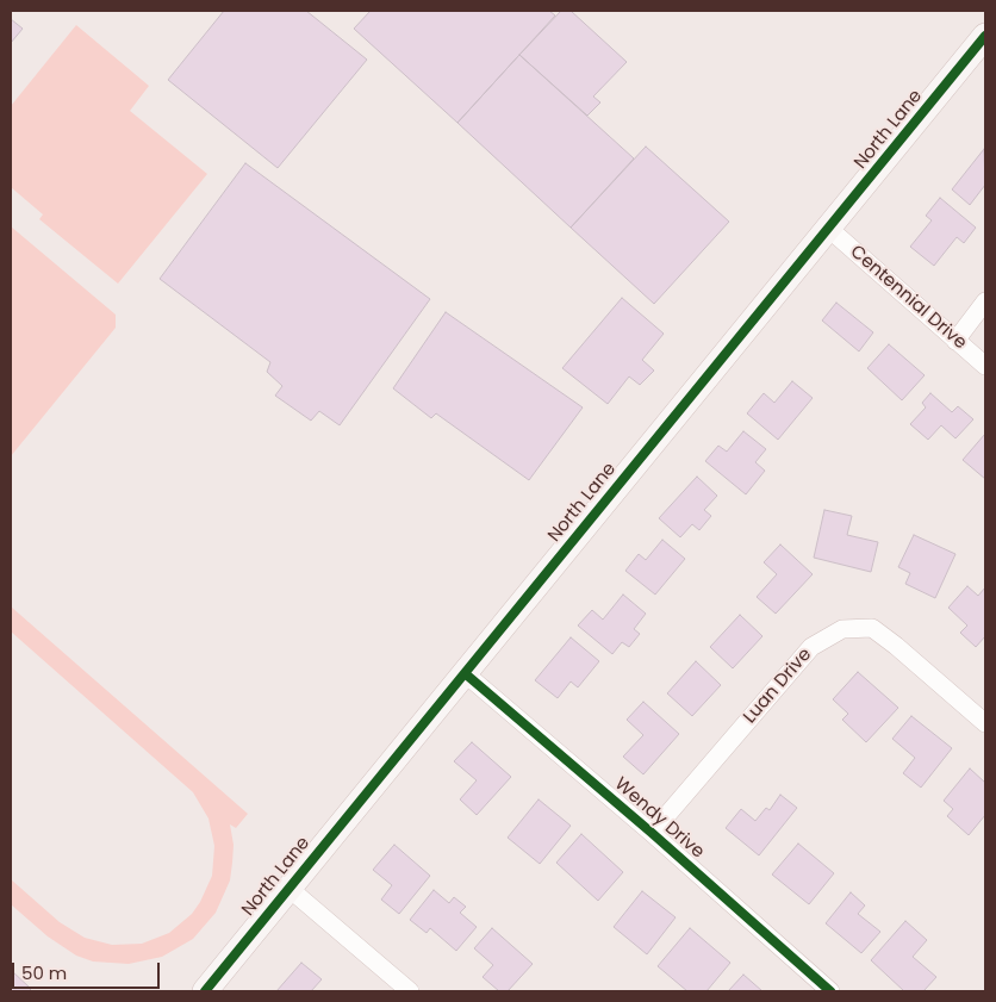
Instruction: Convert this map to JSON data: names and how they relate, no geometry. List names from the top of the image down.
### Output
{
  "streets": {
    "street": [
      "North Lane",
      "Centennial Drive",
      "Luan Drive",
      "Wendy Drive"
    ]
  },
  "crossings": [
    ["North Lane", "Centennial Drive"],
    ["North Lane", "Wendy Drive"],
    ["Luan Drive", "Wendy Drive"]
  ],
  "scale_bar": "50 m"
}
